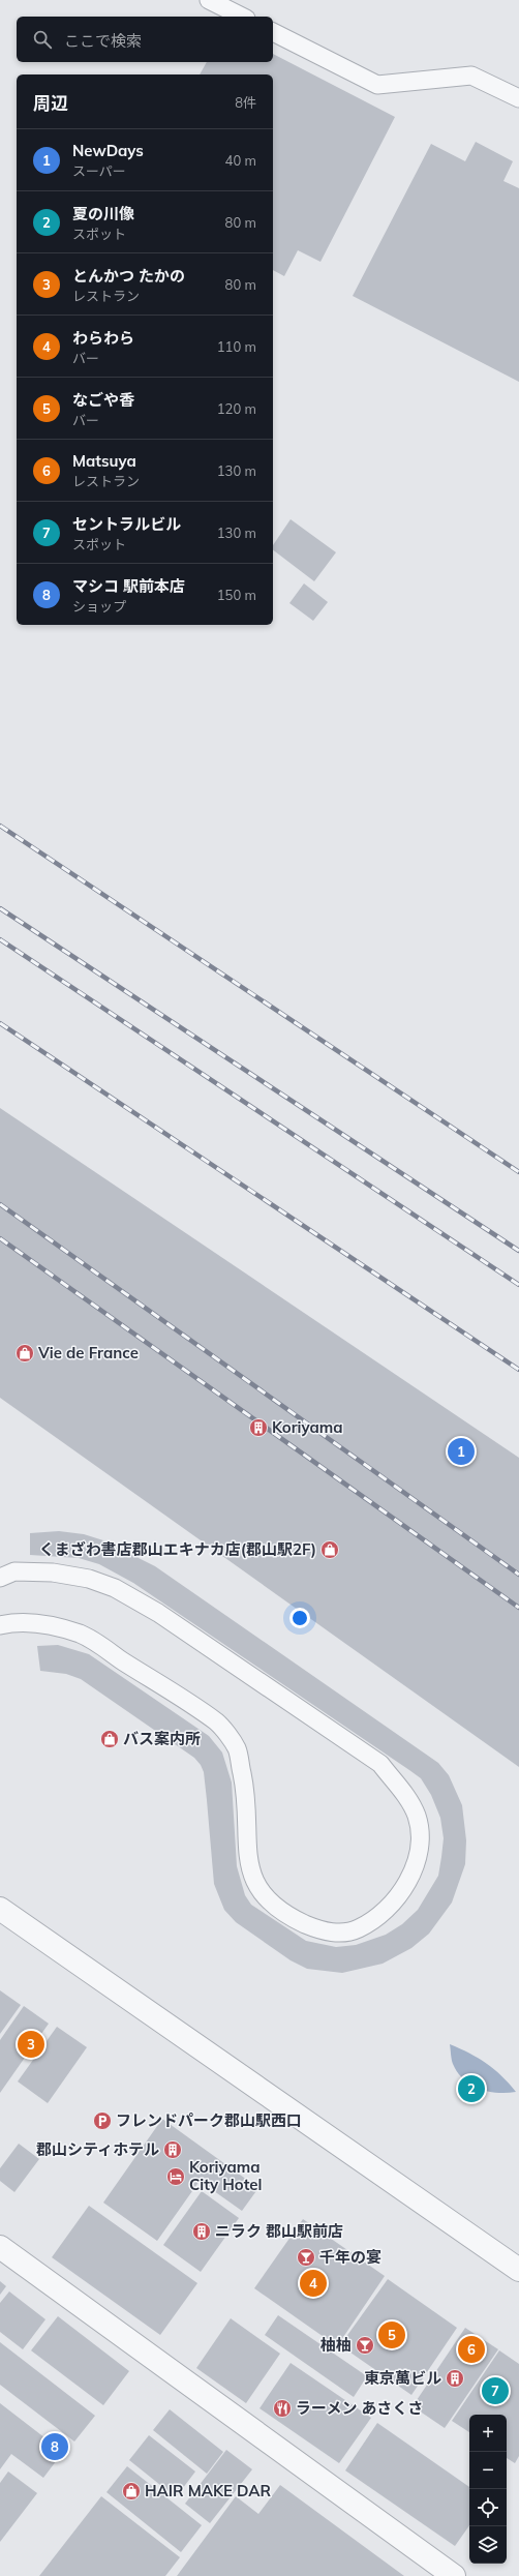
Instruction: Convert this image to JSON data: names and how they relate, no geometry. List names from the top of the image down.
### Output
{
  "places": {
    "shop": [
      "Vie de France",
      "くまざわ書店郡山エキナカ店(郡山駅2F)",
      "バス案内所",
      "HAIR MAKE DAR"
    ],
    "building": [
      "Koriyama",
      "郡山シティホテル",
      "ニラク 郡山駅前店",
      "東京萬ビル"
    ],
    "parking": ["フレンドパーク郡山駅西口"],
    "hotel": ["Koriyama City Hotel"],
    "bar": ["千年の宴", "柚柚"],
    "restaurant": ["ラーメン あさくさ"]
  },
  "page": {
    "search": "ここで検索",
    "heading": ["周辺", "8件"],
    "list": [
      {
        "mark": "1",
        "name": "NewDays",
        "note": "スーパー",
        "value": "40 m"
      },
      {
        "mark": "2",
        "name": "夏の川像",
        "note": "スポット",
        "value": "80 m"
      },
      {
        "mark": "3",
        "name": "とんかつ たかの",
        "note": "レストラン",
        "value": "80 m"
      },
      {
        "mark": "4",
        "name": "わらわら",
        "note": "バー",
        "value": "110 m"
      },
      {
        "mark": "5",
        "name": "なごや香",
        "note": "バー",
        "value": "120 m"
      },
      {
        "mark": "6",
        "name": "Matsuya",
        "note": "レストラン",
        "value": "130 m"
      },
      {
        "mark": "7",
        "name": "セントラルビル",
        "note": "スポット",
        "value": "130 m"
      },
      {
        "mark": "8",
        "name": "マシコ 駅前本店",
        "note": "ショップ",
        "value": "150 m"
      }
    ],
    "pins": [
      "1",
      "3",
      "2",
      "4",
      "5",
      "6",
      "7",
      "8"
    ],
    "map_buttons": ["+", "−"]
  }
}
